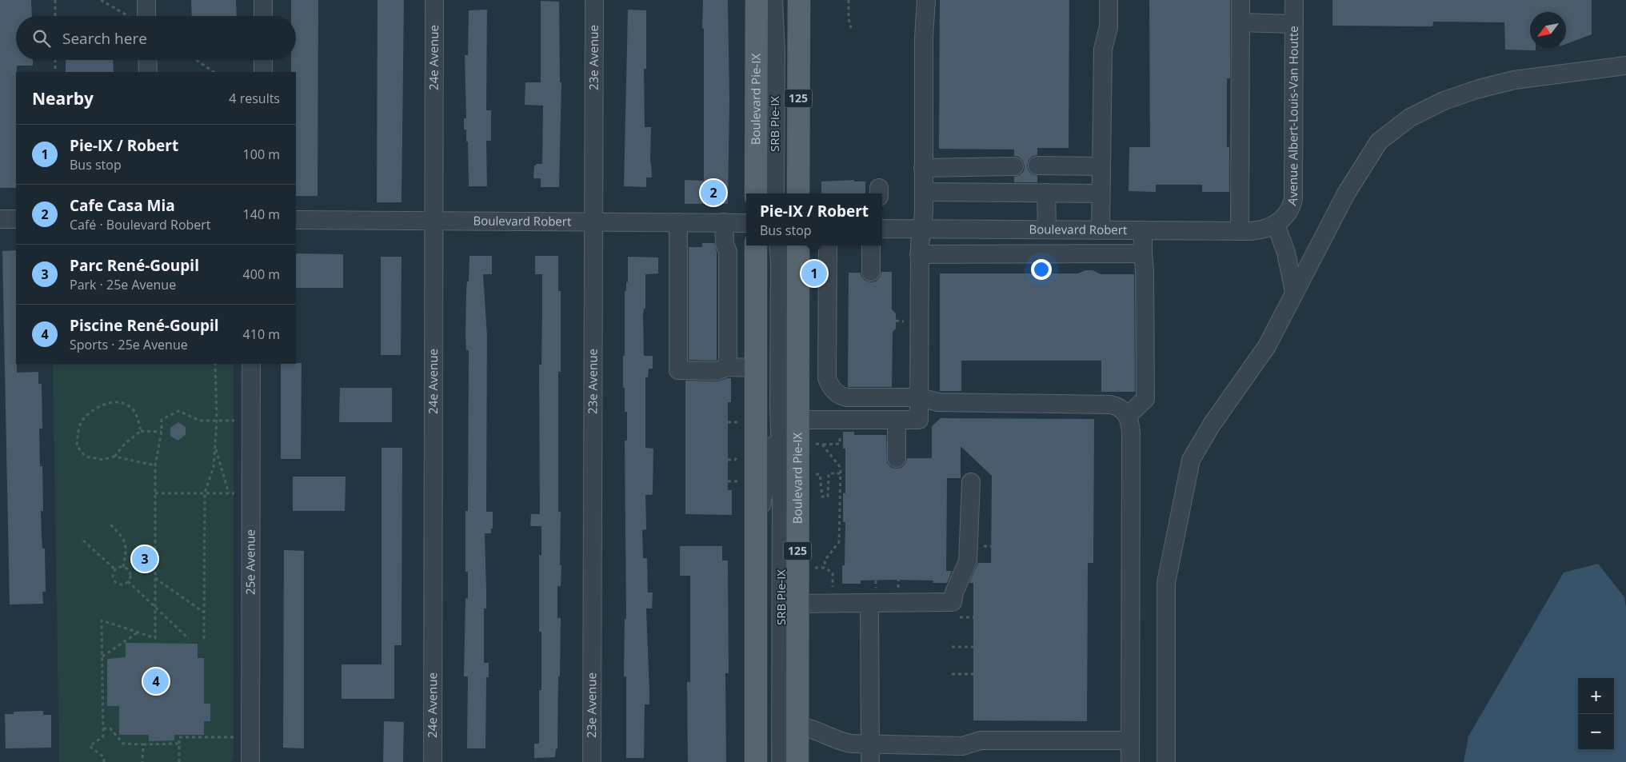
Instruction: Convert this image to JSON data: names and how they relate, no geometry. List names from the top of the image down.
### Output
{
  "streets": {
    "main road": ["Boulevard Pie-IX", "125"],
    "street": [
      "24e Avenue",
      "23e Avenue",
      "Avenue Albert-Louis-Van Houtte",
      "SRB Pie-IX",
      "Boulevard Robert",
      "25e Avenue"
    ]
  },
  "crossings": [
    ["24e Avenue", "Boulevard Robert"],
    ["23e Avenue", "Boulevard Robert"],
    ["Avenue Albert-Louis-Van Houtte", "Boulevard Robert"]
  ],
  "north": "bottom left",
  "page": {
    "search": "Search here",
    "heading": ["Nearby", "4 results"],
    "list": [
      {
        "mark": "1",
        "name": "Pie-IX / Robert",
        "note": "Bus stop",
        "value": "100 m"
      },
      {
        "mark": "2",
        "name": "Cafe Casa Mia",
        "note": "Café · Boulevard Robert",
        "value": "140 m"
      },
      {
        "mark": "3",
        "name": "Parc René-Goupil",
        "note": "Park · 25e Avenue",
        "value": "400 m"
      },
      {
        "mark": "4",
        "name": "Piscine René-Goupil",
        "note": "Sports · 25e Avenue",
        "value": "410 m"
      }
    ],
    "pins": [
      "2",
      "1",
      "3",
      "4"
    ],
    "popup": ["Pie-IX / Robert", "Bus stop"],
    "map_buttons": ["+", "−"]
  }
}
